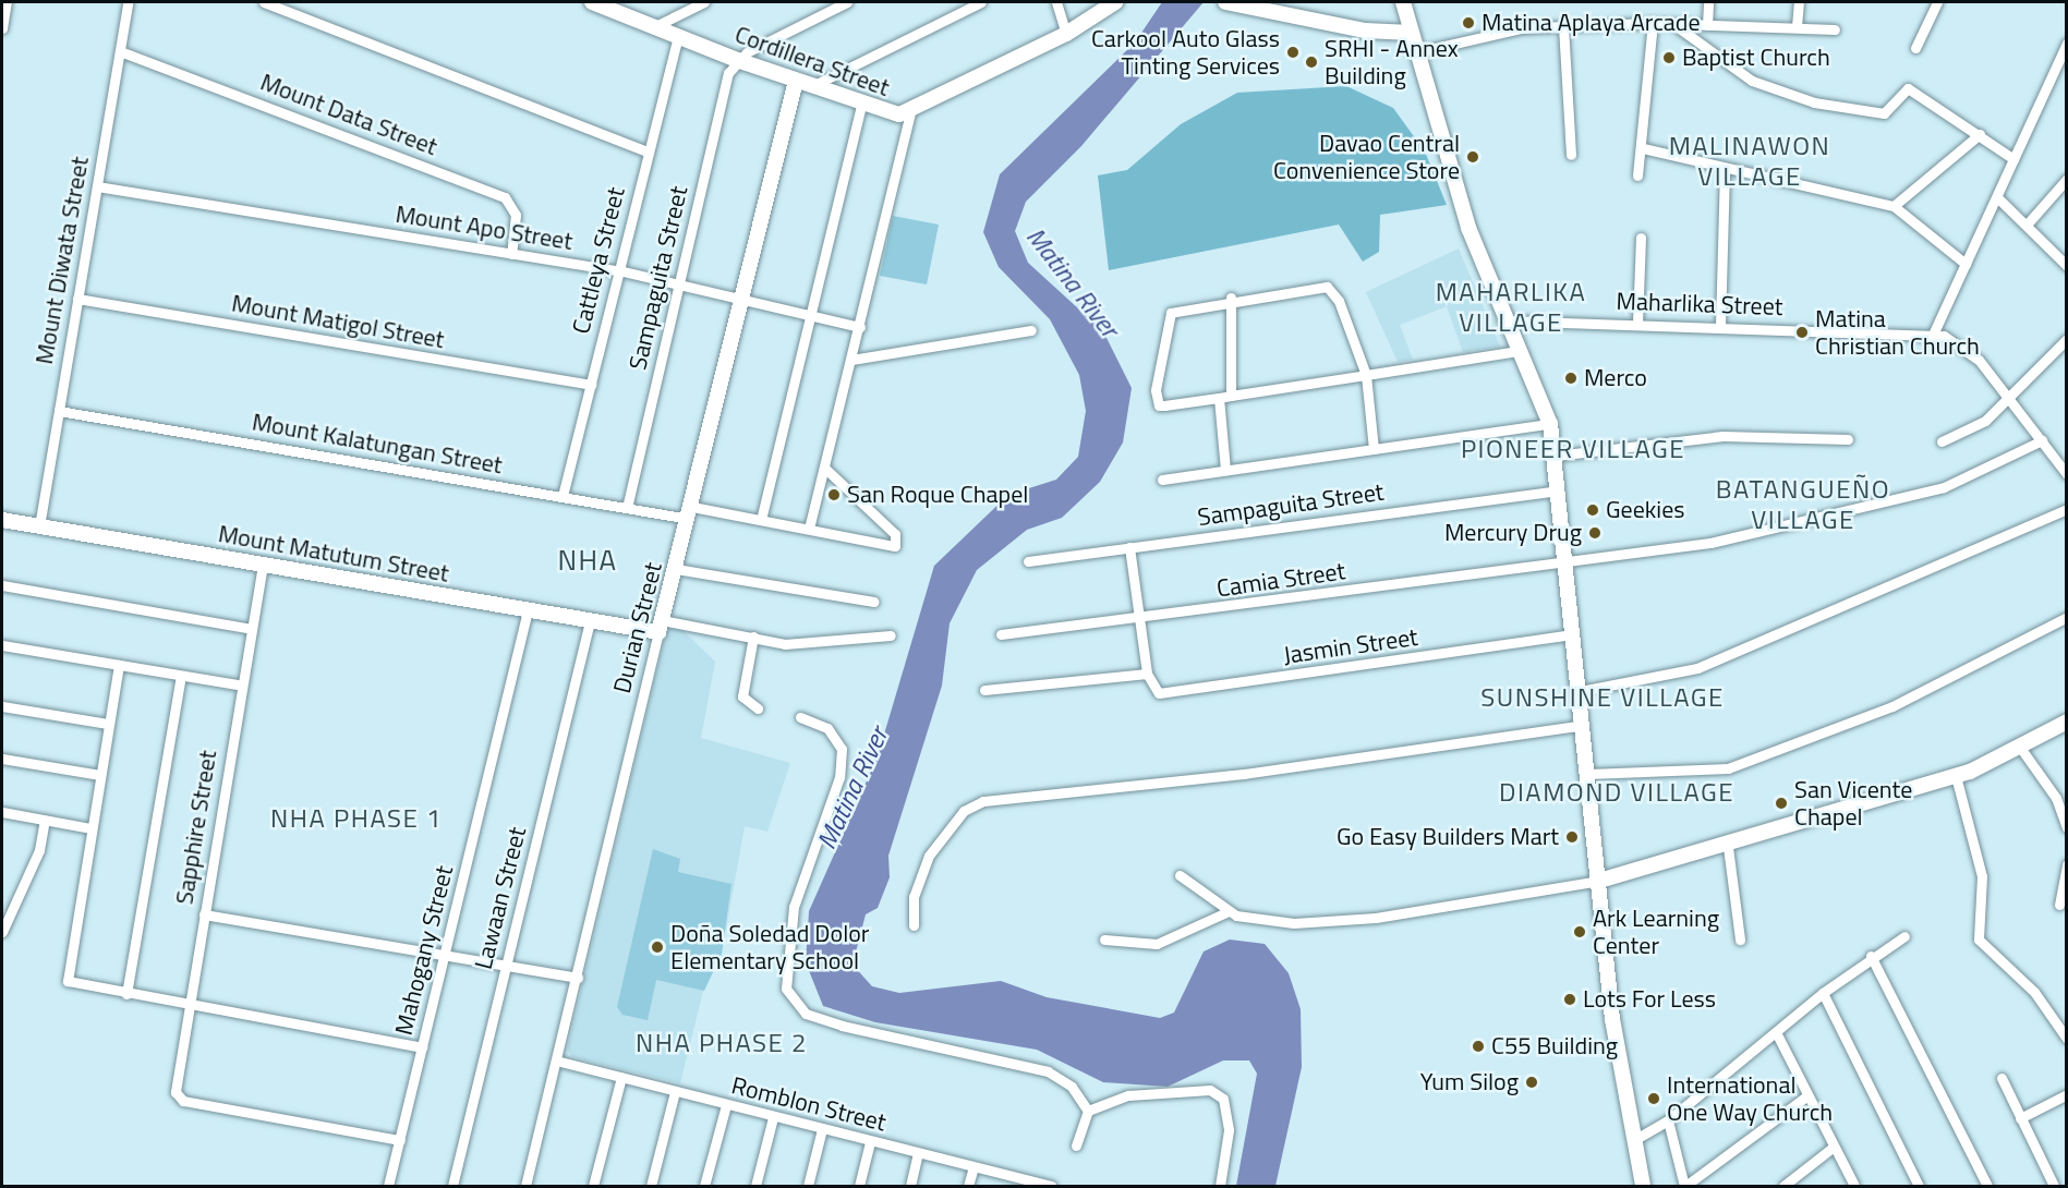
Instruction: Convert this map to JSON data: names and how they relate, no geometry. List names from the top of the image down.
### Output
{
  "streets": {
    "street": [
      "Cordillera Street",
      "Mount Data Street",
      "Mount Apo Street",
      "Mount Diwata Street",
      "Cattleya Street",
      "Sampaguita Street",
      "Maharlika Street",
      "Mount Matigol Street",
      "Mount Kalatungan Street",
      "Mount Matutum Street",
      "Camia Street",
      "Durian Street",
      "Jasmin Street",
      "Sapphire Street",
      "Lawaan Street",
      "Mahogany Street",
      "Romblon Street"
    ]
  },
  "crossings": [
    ["Cordillera Street", "Cattleya Street"],
    ["Cordillera Street", "Sampaguita Street"],
    ["Cordillera Street", "Durian Street"],
    ["Mount Data Street", "Mount Apo Street"],
    ["Mount Data Street", "Mount Diwata Street"],
    ["Mount Apo Street", "Mount Diwata Street"],
    ["Mount Apo Street", "Cattleya Street"],
    ["Mount Apo Street", "Sampaguita Street"],
    ["Mount Apo Street", "Durian Street"],
    ["Mount Diwata Street", "Mount Matigol Street"],
    ["Mount Diwata Street", "Mount Kalatungan Street"],
    ["Mount Diwata Street", "Mount Matutum Street"],
    ["Cattleya Street", "Mount Matigol Street"],
    ["Cattleya Street", "Mount Kalatungan Street"],
    ["Sampaguita Street", "Mount Kalatungan Street"],
    ["Maharlika Street", "Camia Street"],
    ["Mount Kalatungan Street", "Durian Street"],
    ["Mount Matutum Street", "Durian Street"],
    ["Mount Matutum Street", "Sapphire Street"],
    ["Mount Matutum Street", "Lawaan Street"],
    ["Mount Matutum Street", "Mahogany Street"],
    ["Durian Street", "Romblon Street"],
    ["Sapphire Street", "Mahogany Street"]
  ],
  "districts": [
    "MALINAWON VILLAGE",
    "MAHARLIKA VILLAGE",
    "PIONEER VILLAGE",
    "BATANGUEÑO VILLAGE",
    "NHA",
    "SUNSHINE VILLAGE",
    "DIAMOND VILLAGE",
    "NHA PHASE 1",
    "NHA PHASE 2"
  ],
  "water": ["Matina River"],
  "places": [
    "Matina Aplaya Arcade",
    "Carkool Auto Glass Tinting Services",
    "Baptist Church",
    "SRHI - Annex Building",
    "Davao Central Convenience Store",
    "Matina Christian Church",
    "Merco",
    "San Roque Chapel",
    "Geekies",
    "Mercury Drug",
    "San Vicente Chapel",
    "Go Easy Builders Mart",
    "Ark Learning Center",
    "Doña Soledad Dolor Elementary School",
    "Lots For Less",
    "C55 Building",
    "Yum Silog",
    "International One Way Church"
  ]
}
